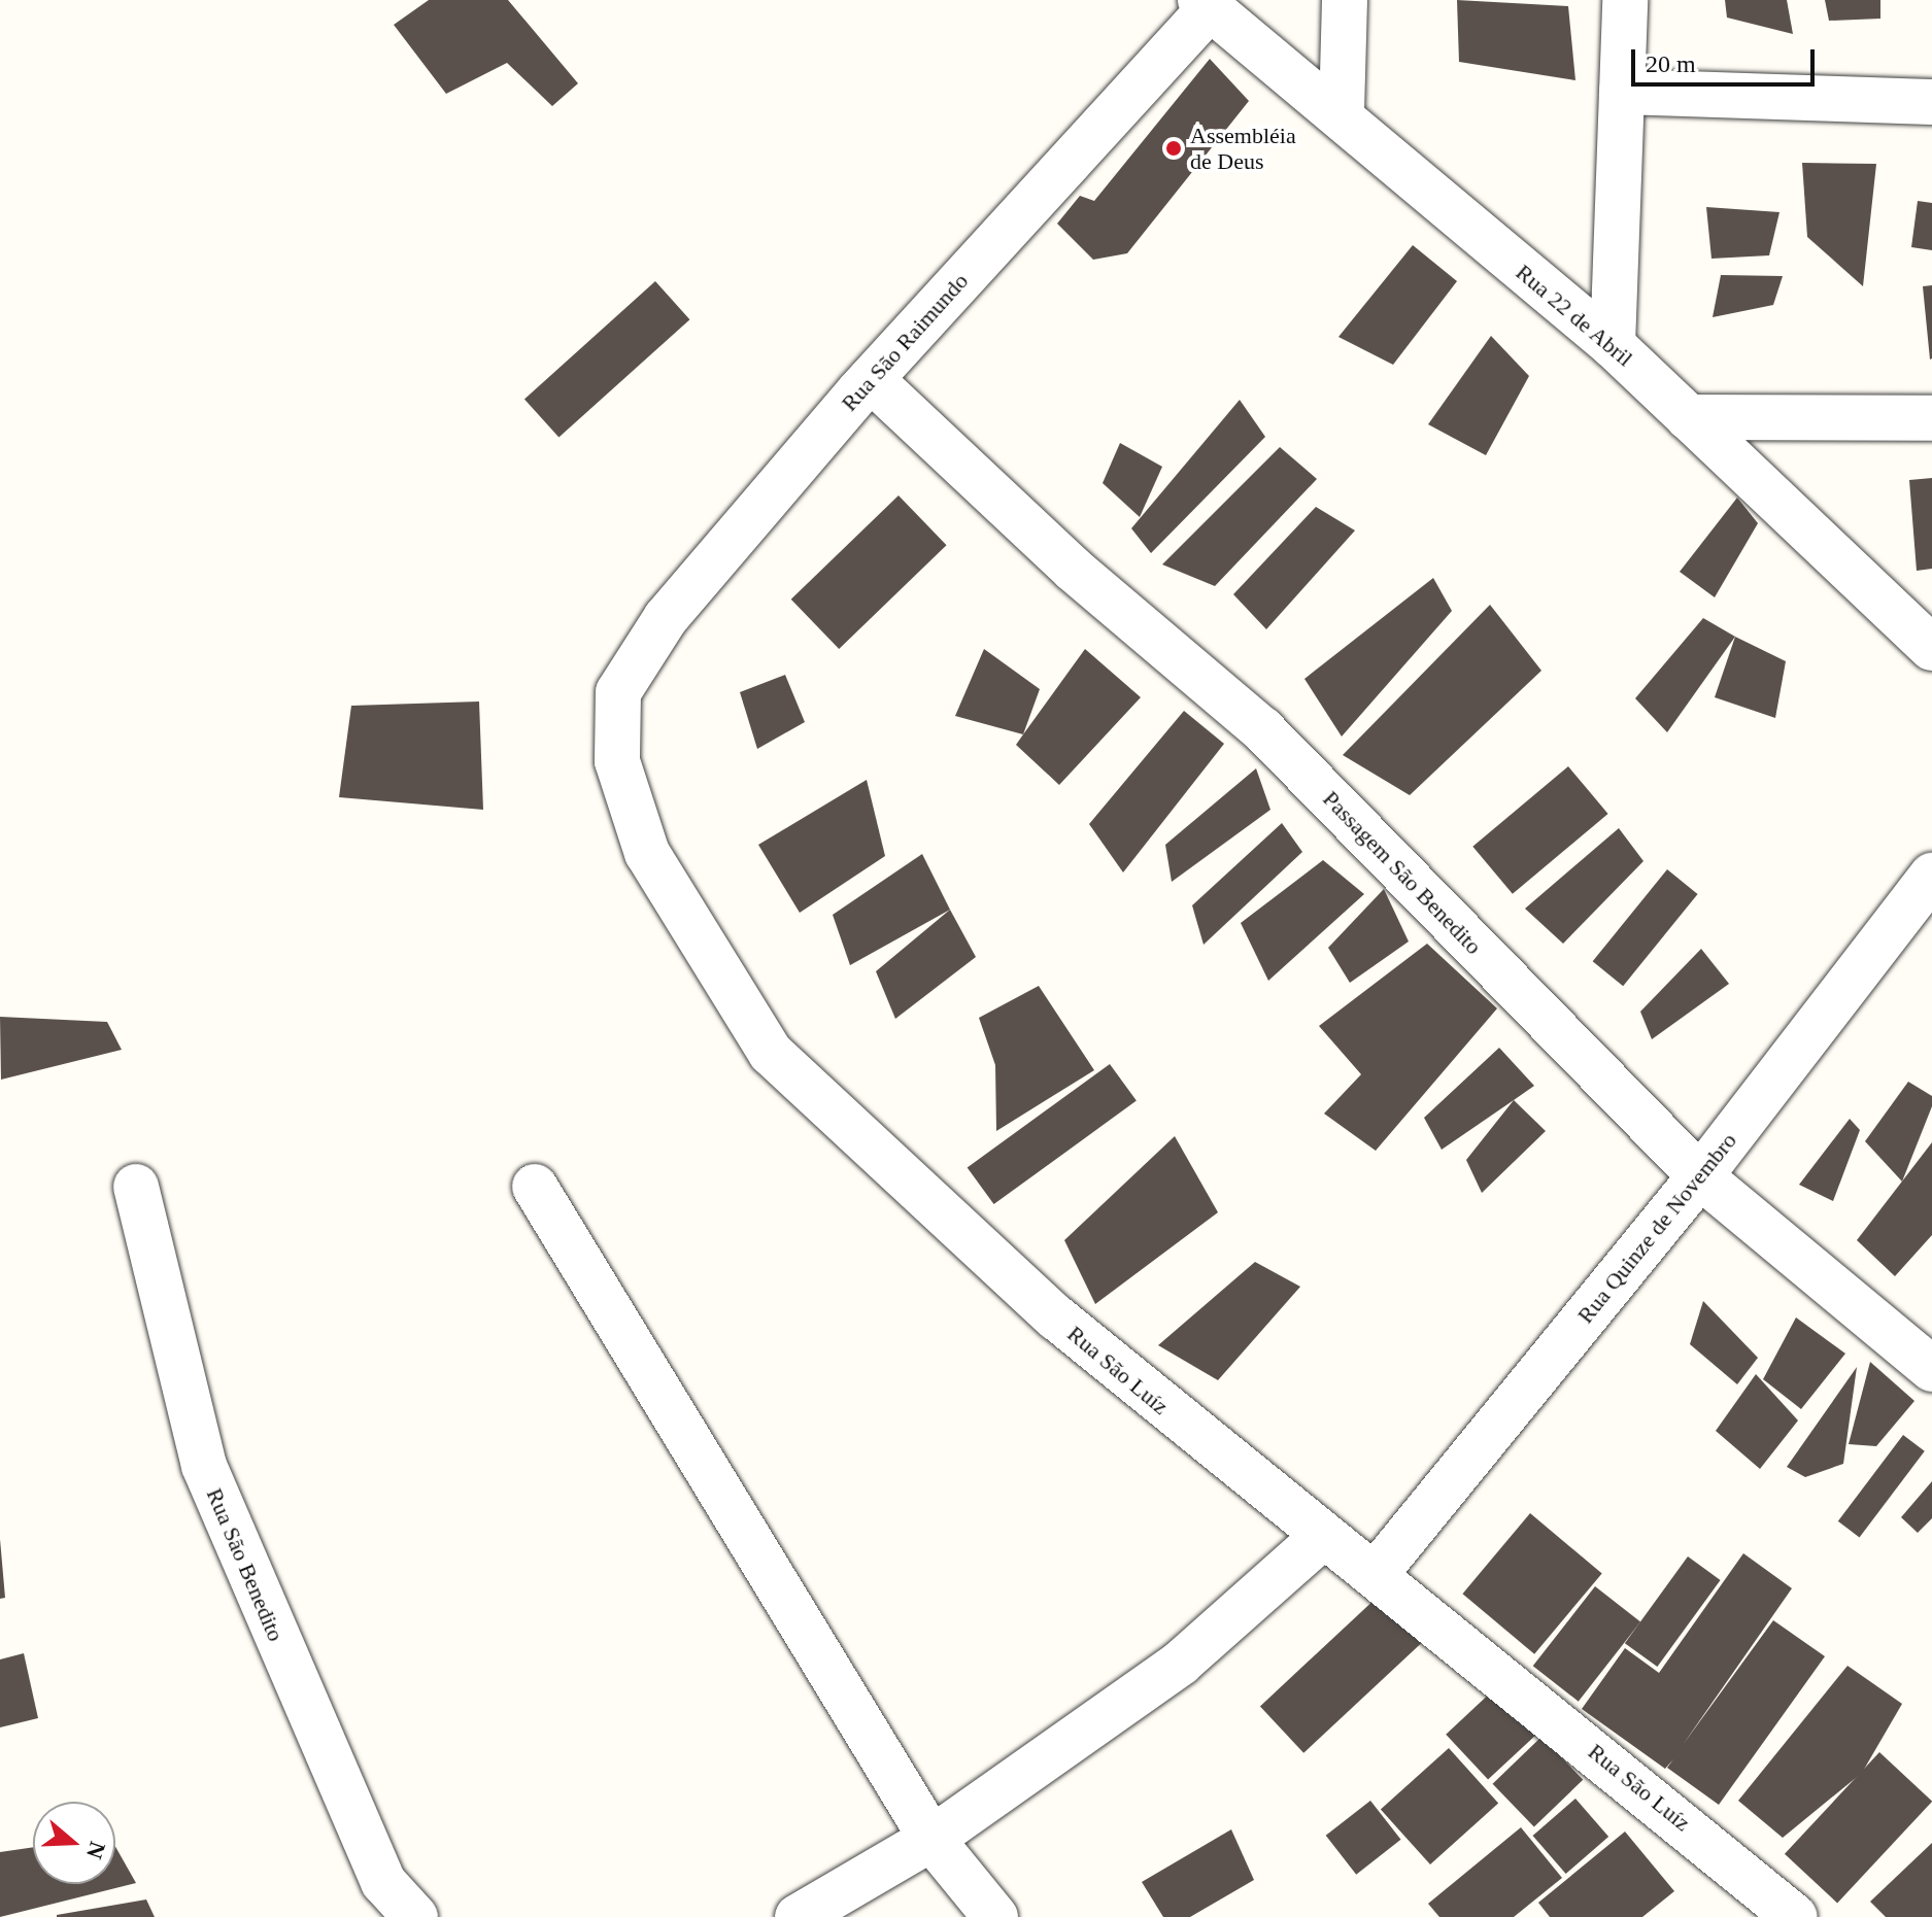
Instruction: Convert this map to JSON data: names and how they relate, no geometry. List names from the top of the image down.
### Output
{
  "streets": {
    "street": [
      "Rua 22 de Abril",
      "Rua São Raimundo",
      "Passagem São Benedito",
      "Rua Quinze de Novembro",
      "Rua São Luíz",
      "Rua São Benedito"
    ]
  },
  "crossings": [
    ["Rua 22 de Abril", "Rua São Raimundo"],
    ["Rua São Raimundo", "Passagem São Benedito"],
    ["Rua São Raimundo", "Rua São Luíz"],
    ["Passagem São Benedito", "Rua Quinze de Novembro"],
    ["Rua Quinze de Novembro", "Rua São Luíz"]
  ],
  "places": ["Assembléia de Deus"],
  "scale_bar": "20 m",
  "north": "right"
}
